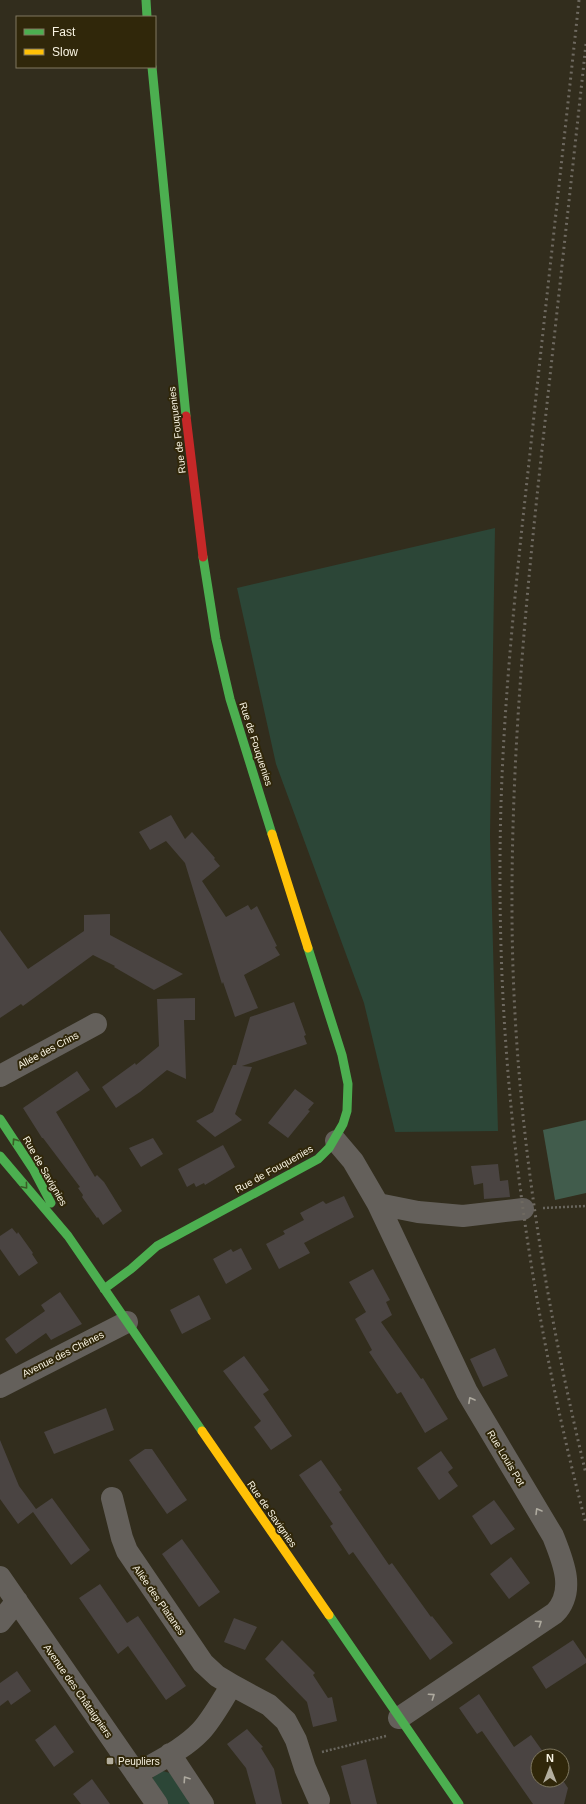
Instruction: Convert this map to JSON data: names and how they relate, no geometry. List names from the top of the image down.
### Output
{
  "streets": {
    "street": [
      "Rue de Fouquenies",
      "Allée des Crins",
      "Rue de Savignies",
      "Avenue des Chênes",
      "Rue Louis Pot",
      "Allée des Platanes",
      "Avenue des Châtaigniers"
    ]
  },
  "crossings": [
    ["Rue de Fouquenies", "Rue de Savignies"],
    ["Rue de Fouquenies", "Rue Louis Pot"],
    ["Rue de Savignies", "Avenue des Chênes"],
    ["Rue de Savignies", "Rue Louis Pot"]
  ],
  "one_way": ["Rue Louis Pot"],
  "places": {
    "transit": ["Peupliers"]
  },
  "legend": ["Fast", "Slow"],
  "north": "top"
}
